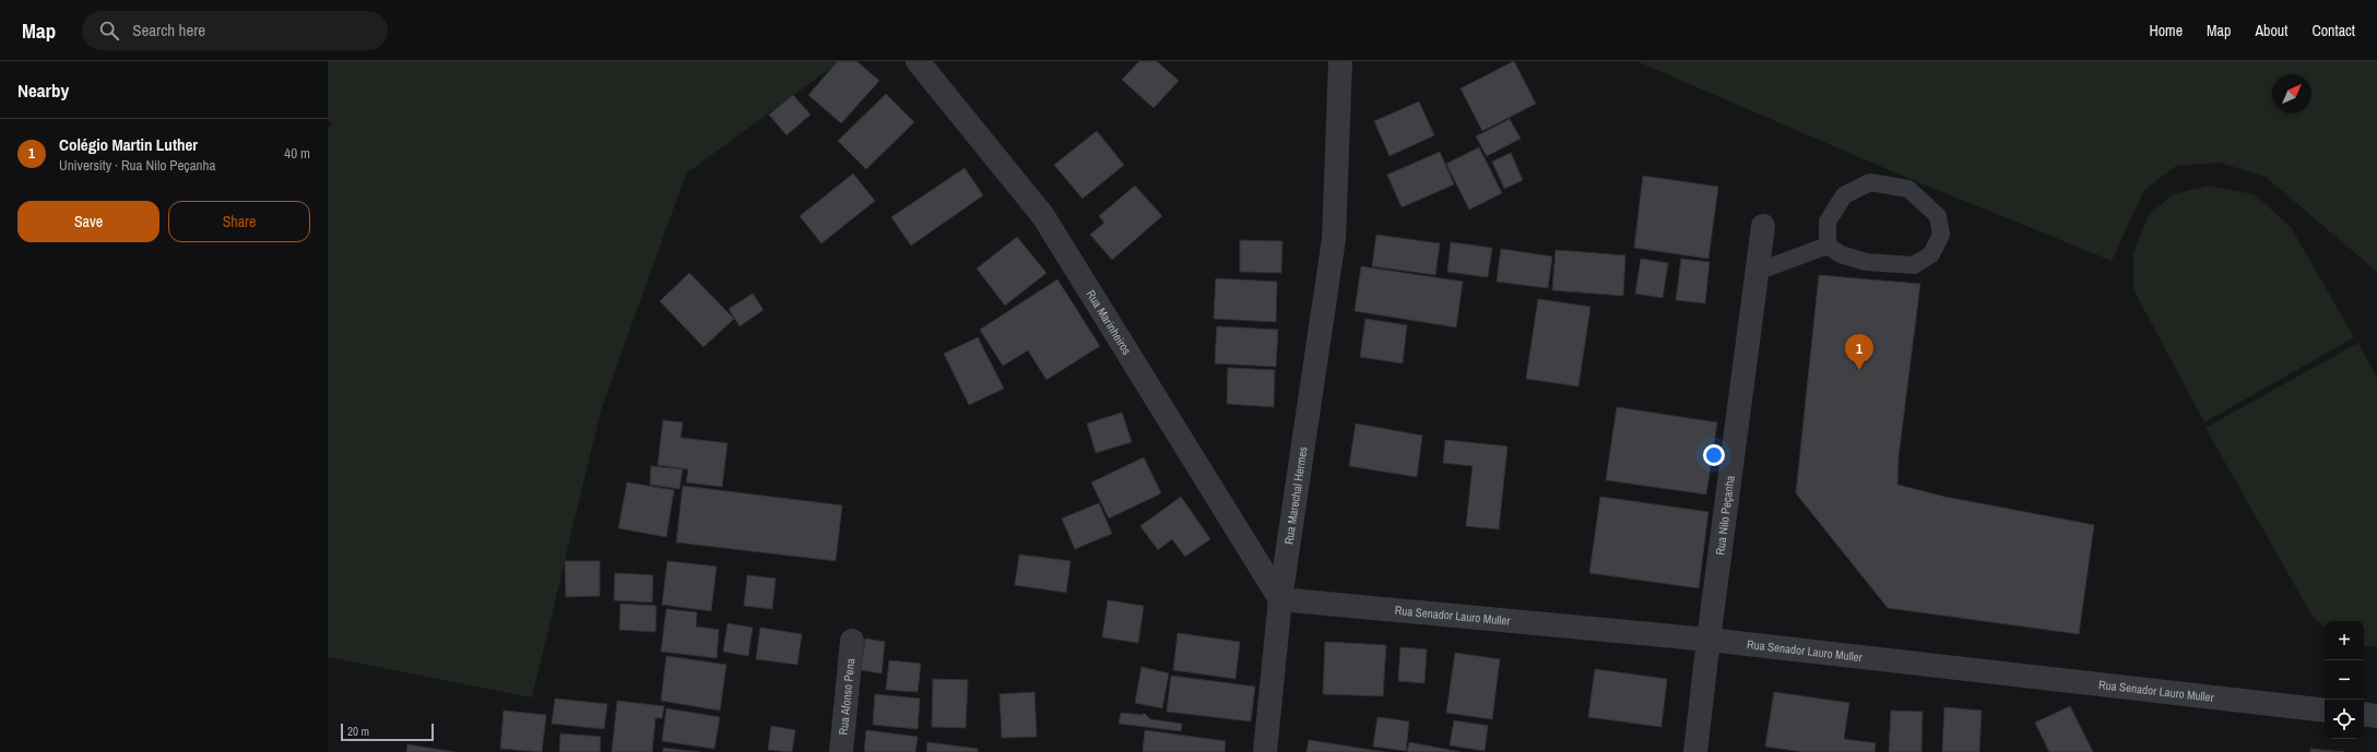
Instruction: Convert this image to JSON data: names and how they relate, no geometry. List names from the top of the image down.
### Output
{
  "streets": {
    "street": [
      "Rua Marinheiros",
      "Rua Marechal Hermes",
      "Rua Nilo Peçanha",
      "Rua Senador Lauro Muller",
      "Rua Afonso Pena"
    ]
  },
  "crossings": [
    ["Rua Marinheiros", "Rua Marechal Hermes"],
    ["Rua Marinheiros", "Rua Senador Lauro Muller"],
    ["Rua Marechal Hermes", "Rua Senador Lauro Muller"],
    ["Rua Nilo Peçanha", "Rua Senador Lauro Muller"]
  ],
  "scale_bar": "20 m",
  "north": "top right",
  "page": {
    "header": "Map",
    "search": "Search here",
    "nav": [
      "Home",
      "Map",
      "About",
      "Contact"
    ],
    "heading": "Nearby",
    "list": [
      {
        "mark": "1",
        "name": "Colégio Martin Luther",
        "note": "University · Rua Nilo Peçanha",
        "value": "40 m"
      }
    ],
    "buttons": ["Save", "Share"],
    "pins": "1",
    "map_buttons": ["+", "−"],
    "scale": "20 m"
  }
}
